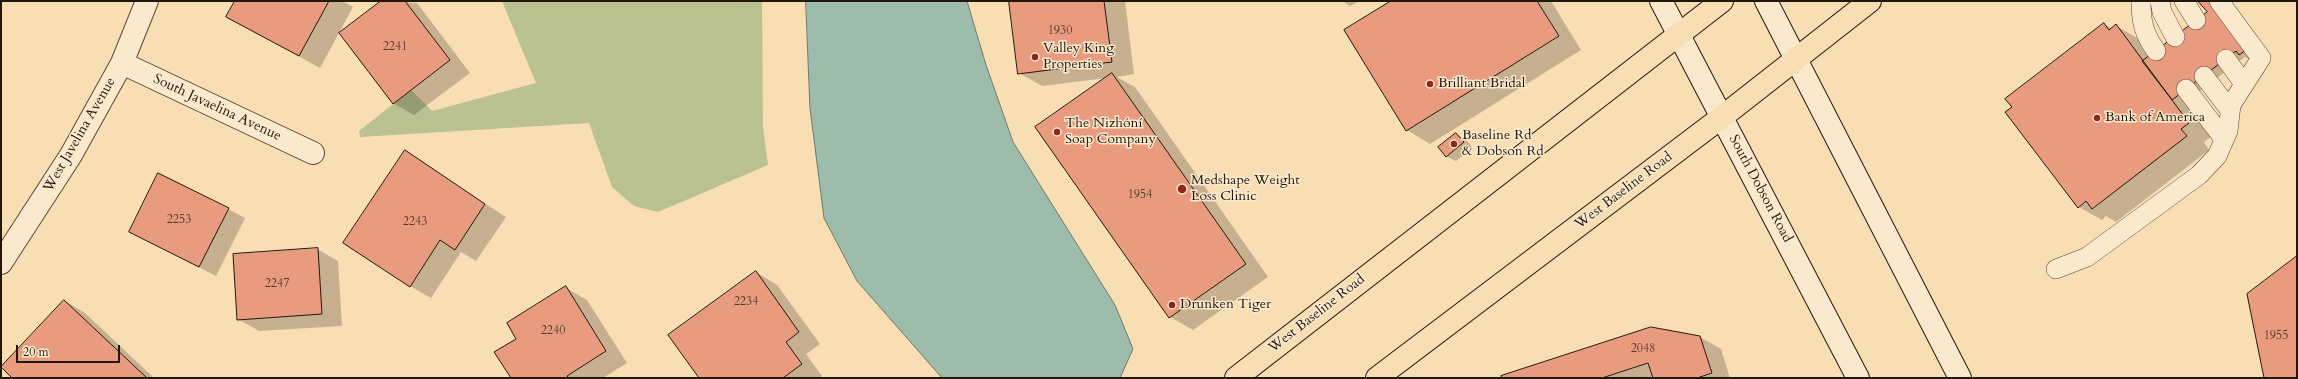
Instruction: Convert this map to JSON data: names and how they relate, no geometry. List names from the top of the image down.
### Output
{
  "streets": {
    "main road": [
      "South Javaelina Avenue",
      "West Javelina Avenue",
      "South Dobson Road",
      "West Baseline Road"
    ]
  },
  "crossings": [
    ["South Javaelina Avenue", "West Javelina Avenue"],
    ["South Dobson Road", "West Baseline Road"]
  ],
  "places": [
    "Valley King Properties",
    "Brilliant Bridal",
    "Bank of America",
    "The Nizhóní Soap Company",
    "Baseline Rd & Dobson Rd",
    "Medshape Weight Loss Clinic",
    "Drunken Tiger"
  ],
  "house_numbers": [
    "1930",
    "2241",
    "1954",
    "2253",
    "2243",
    "2247",
    "2234",
    "2240",
    "1955",
    "2048"
  ],
  "scale_bar": "20 m"
}
